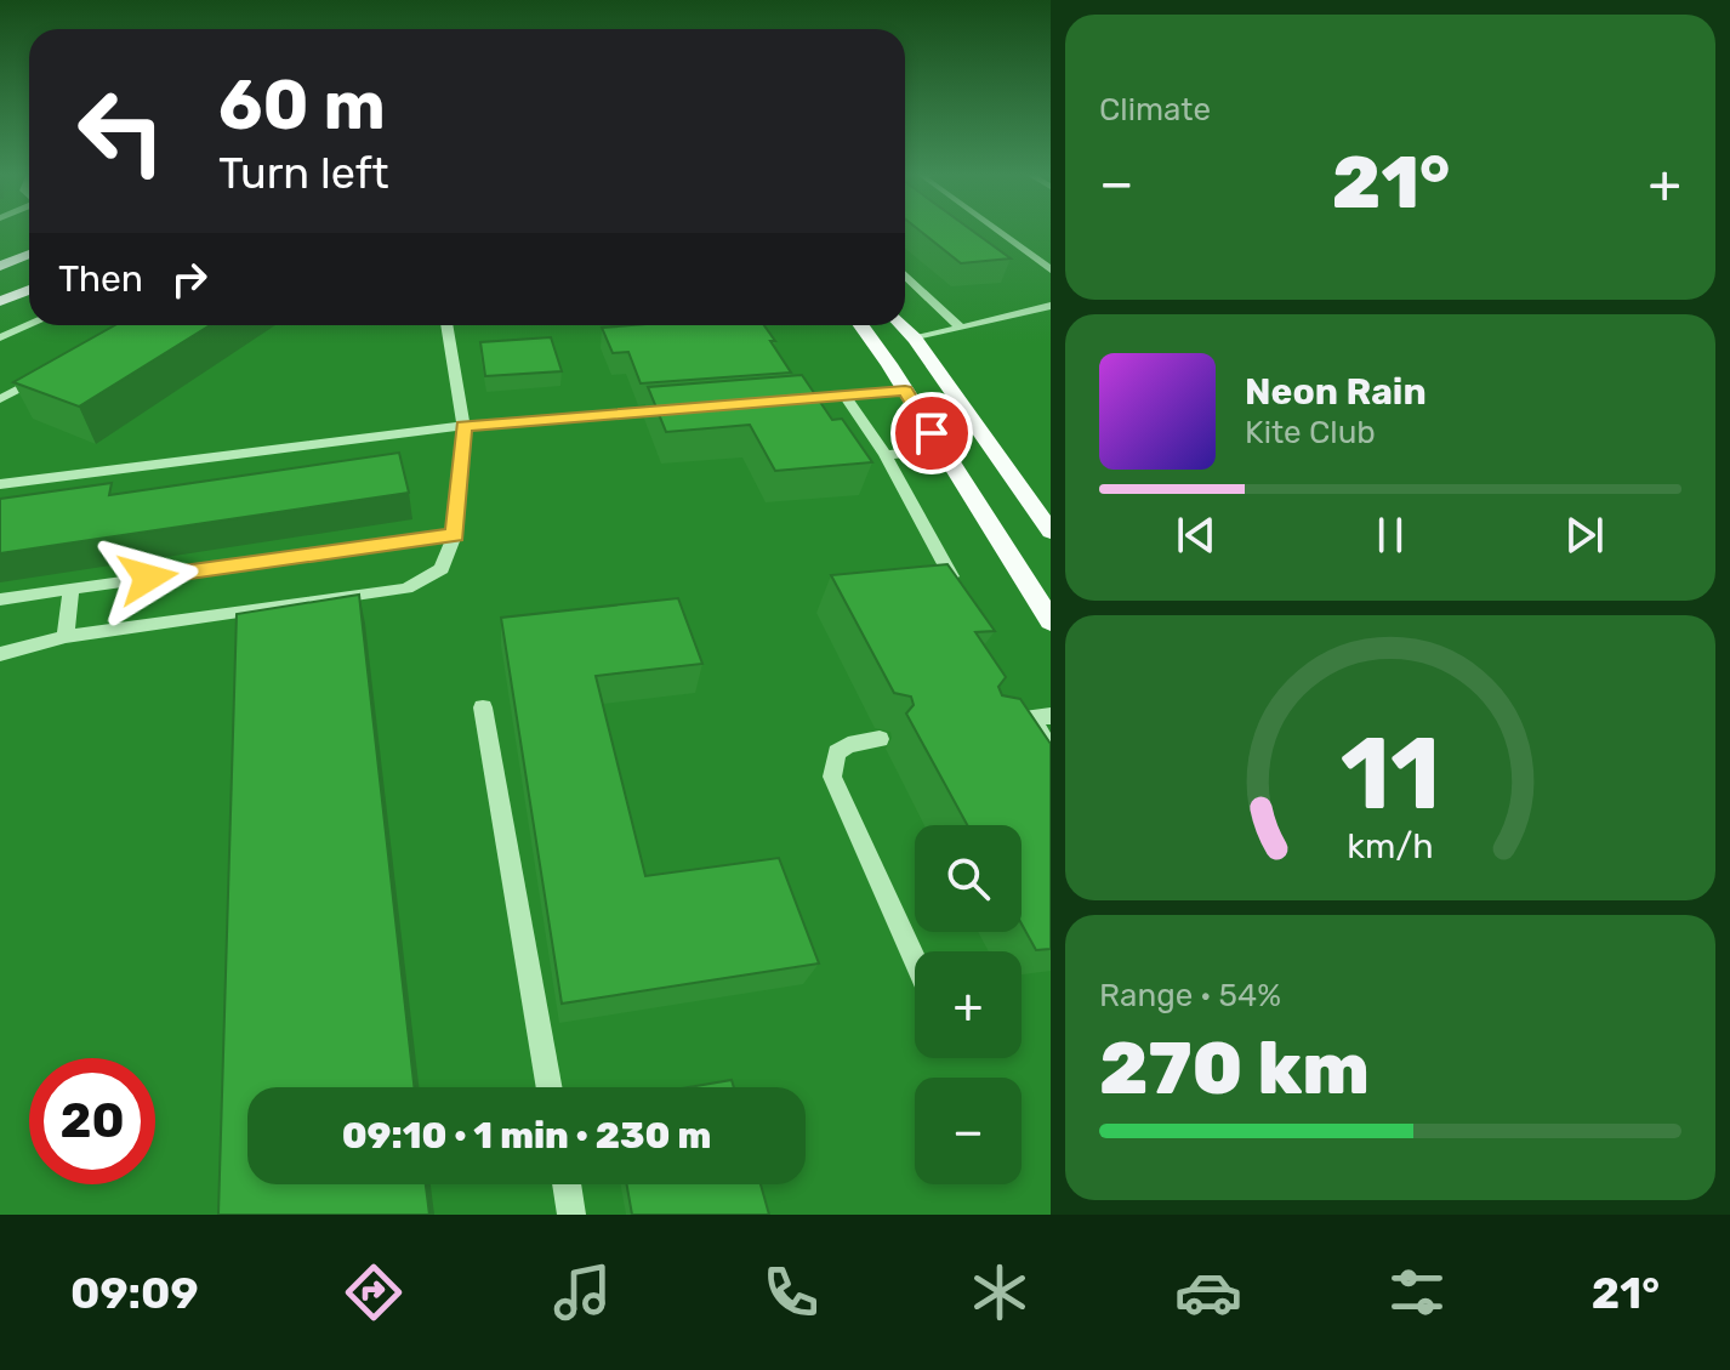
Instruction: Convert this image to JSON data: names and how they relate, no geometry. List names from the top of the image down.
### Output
{
  "page": {
    "tile": [
      "Climate",
      ["Range · 54%", "270 km"]
    ],
    "turn": ["60 m", "Turn left"],
    "heat": ["−", "21°", "+"],
    "then": "Then",
    "song": ["Neon Rain", "Kite Club"],
    "map_buttons": ["+", "−"],
    "limit": "20",
    "trip": "09:10 · 1 min · 230 m",
    "tabs": ["09:09", "21°"],
    "gauge": ["11", "km/h"]
  }
}
